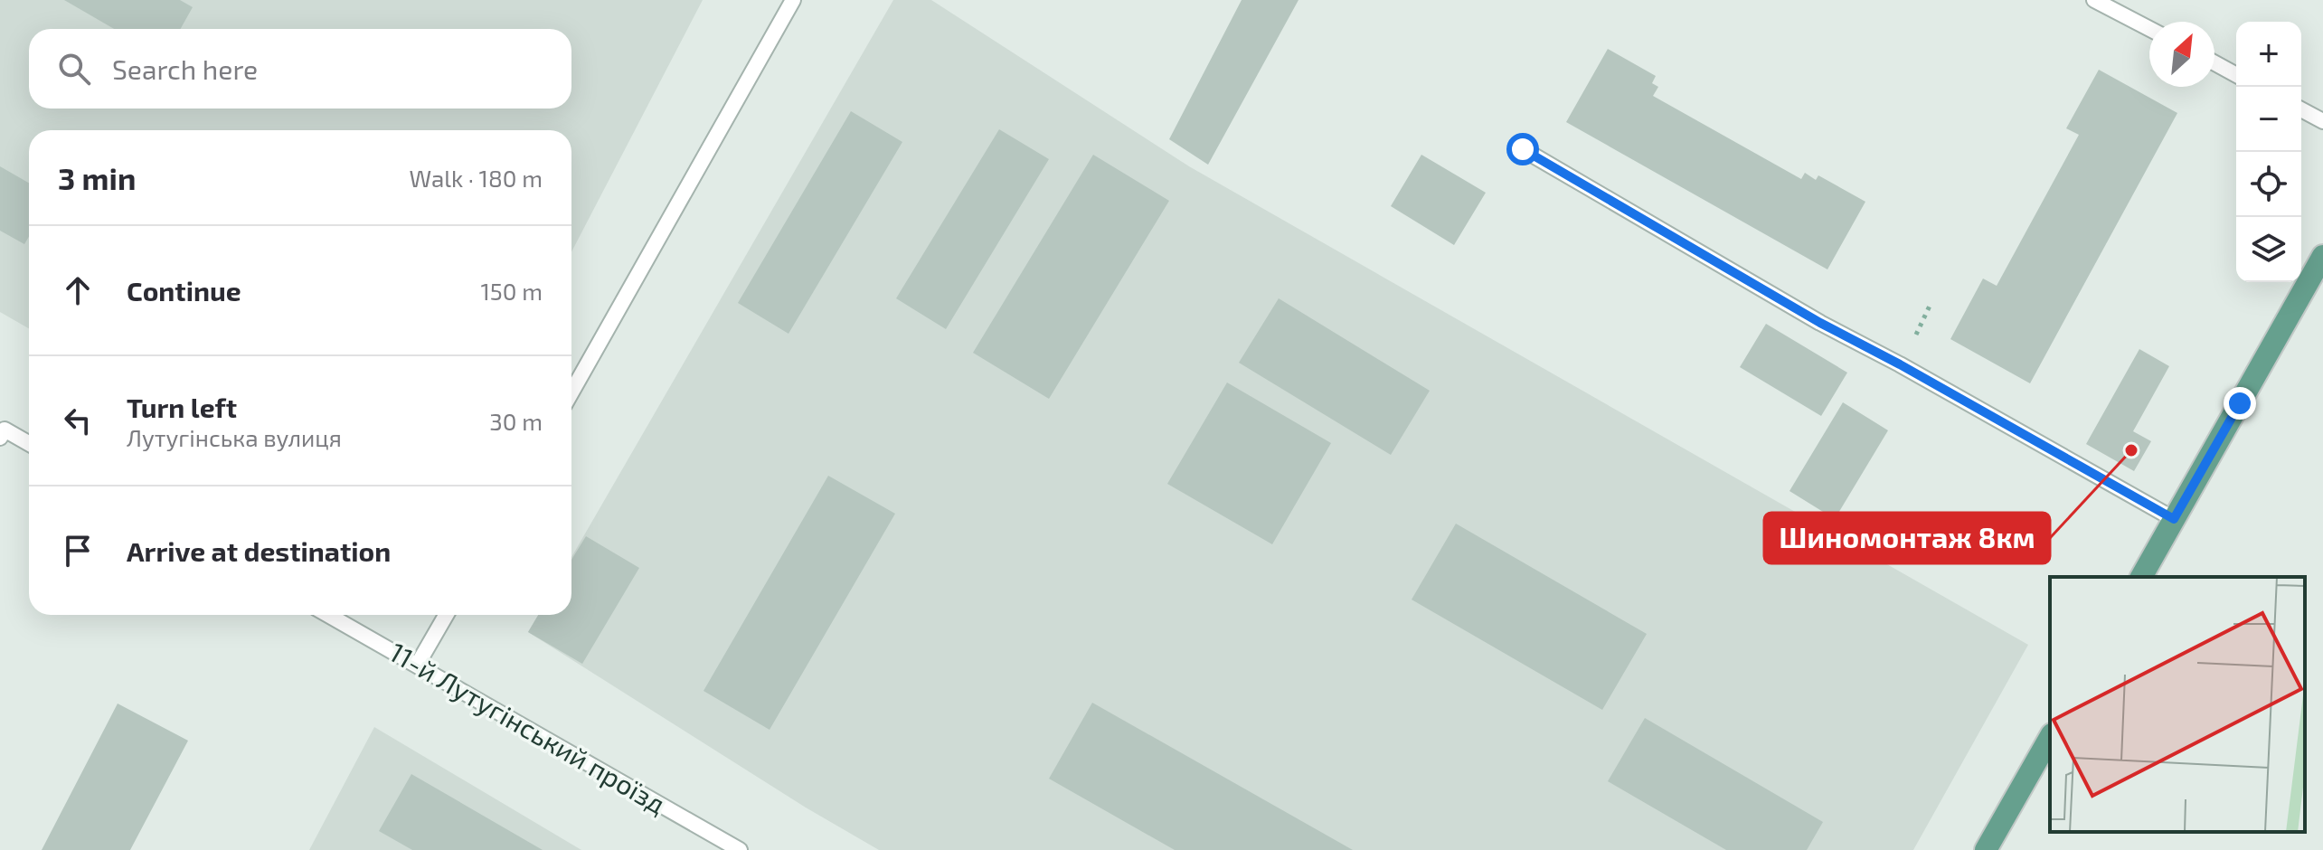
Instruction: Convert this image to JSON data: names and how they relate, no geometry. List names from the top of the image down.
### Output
{
  "streets": {
    "lane": ["11-й Лутугінський проїзд"]
  },
  "places": ["Шиномонтаж 8км"],
  "north": "top right",
  "page": {
    "map_buttons": ["+", "−"],
    "search": "Search here",
    "heading": ["3 min", "Walk · 180 m"],
    "list": [
      ["Continue", "150 m"],
      ["Turn left", "Лутугінська вулиця", "30 m"],
      "Arrive at destination"
    ]
  }
}
